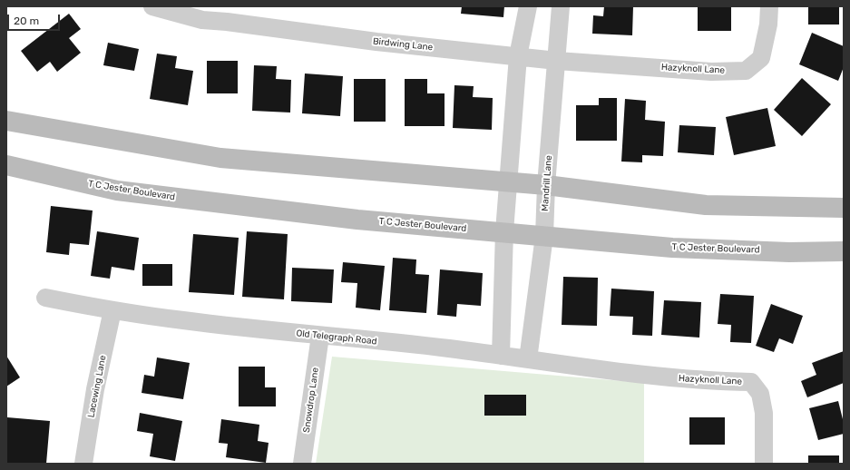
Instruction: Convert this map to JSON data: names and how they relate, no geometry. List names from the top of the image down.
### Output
{
  "streets": {
    "main road": ["T C Jester Boulevard"],
    "street": [
      "Birdwing Lane",
      "Hazyknoll Lane",
      "Mandrill Lane",
      "Old Telegraph Road",
      "Lacewing Lane",
      "Snowdrop Lane"
    ]
  },
  "crossings": [
    ["Birdwing Lane", "Hazyknoll Lane"],
    ["Birdwing Lane", "Mandrill Lane"],
    ["Hazyknoll Lane", "Old Telegraph Road"],
    ["Mandrill Lane", "T C Jester Boulevard"],
    ["Mandrill Lane", "Old Telegraph Road"],
    ["Old Telegraph Road", "Lacewing Lane"],
    ["Old Telegraph Road", "Snowdrop Lane"]
  ],
  "scale_bar": "20 m"
}
